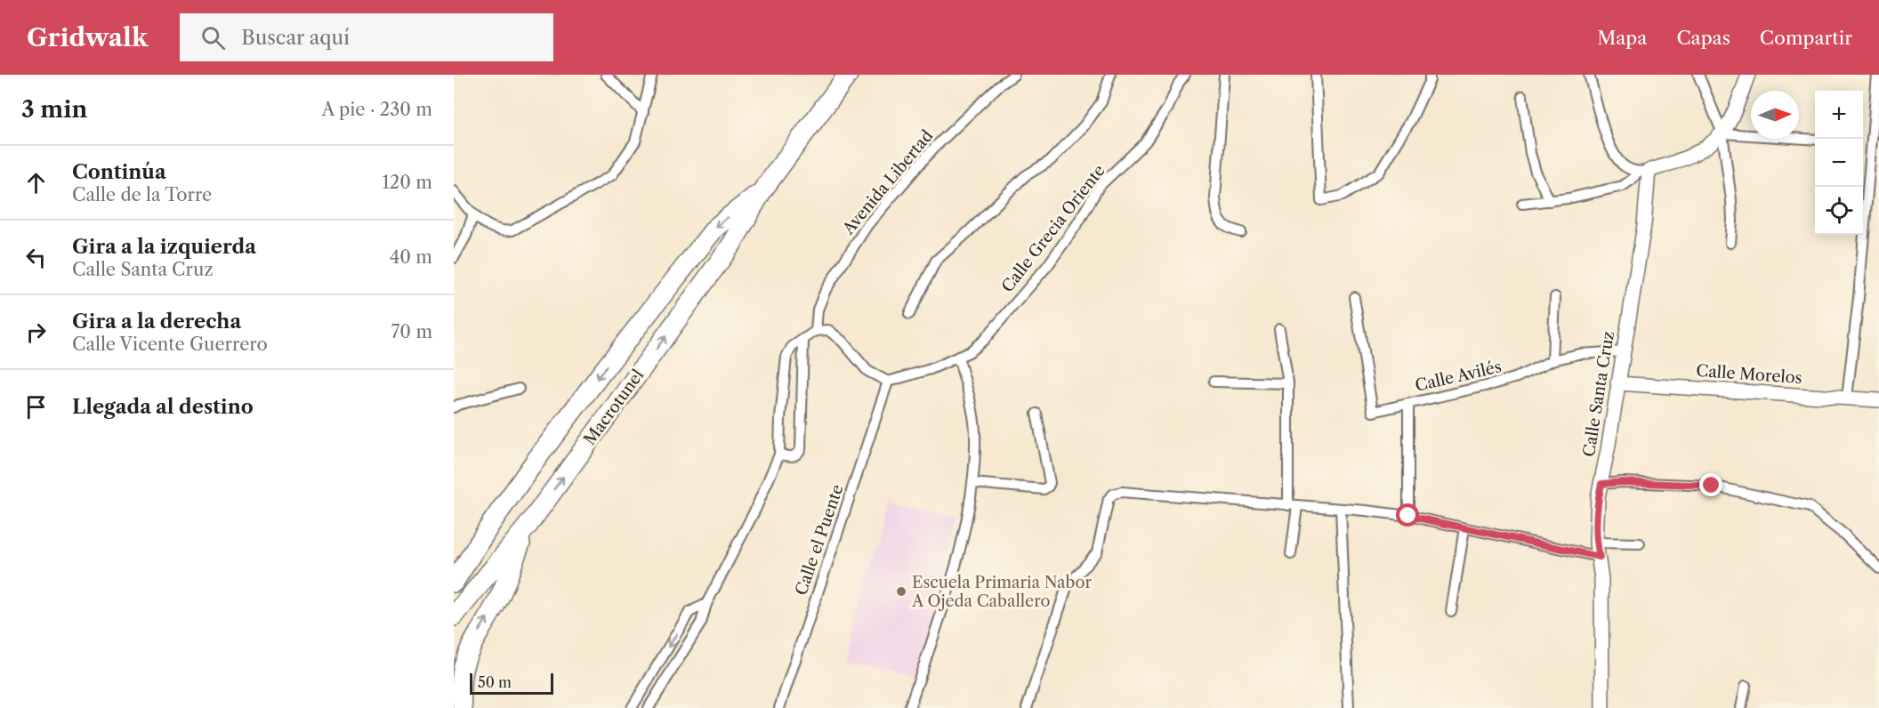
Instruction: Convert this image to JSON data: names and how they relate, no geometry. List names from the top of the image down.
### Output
{
  "streets": {
    "highway": ["Macrotunel"],
    "street": [
      "Avenida Libertad",
      "Calle Grecia Oriente",
      "Calle Morelos",
      "Calle Avilés",
      "Calle Santa Cruz",
      "Calle el Puente"
    ]
  },
  "crossings": [
    ["Calle Grecia Oriente", "Calle el Puente"],
    ["Calle Morelos", "Calle Santa Cruz"],
    ["Calle Avilés", "Calle Santa Cruz"]
  ],
  "places": ["Escuela Primaria Nabor A Ojeda Caballero"],
  "scale_bar": "50 m",
  "north": "right",
  "page": {
    "header": "Gridwalk",
    "search": "Buscar aquí",
    "nav": ["Mapa", "Capas", "Compartir"],
    "heading": ["3 min", "A pie · 230 m"],
    "map_buttons": ["+", "−"],
    "list": [
      ["Continúa", "Calle de la Torre", "120 m"],
      ["Gira a la izquierda", "Calle Santa Cruz", "40 m"],
      ["Gira a la derecha", "Calle Vicente Guerrero", "70 m"],
      "Llegada al destino"
    ],
    "scale": "50 m"
  }
}
